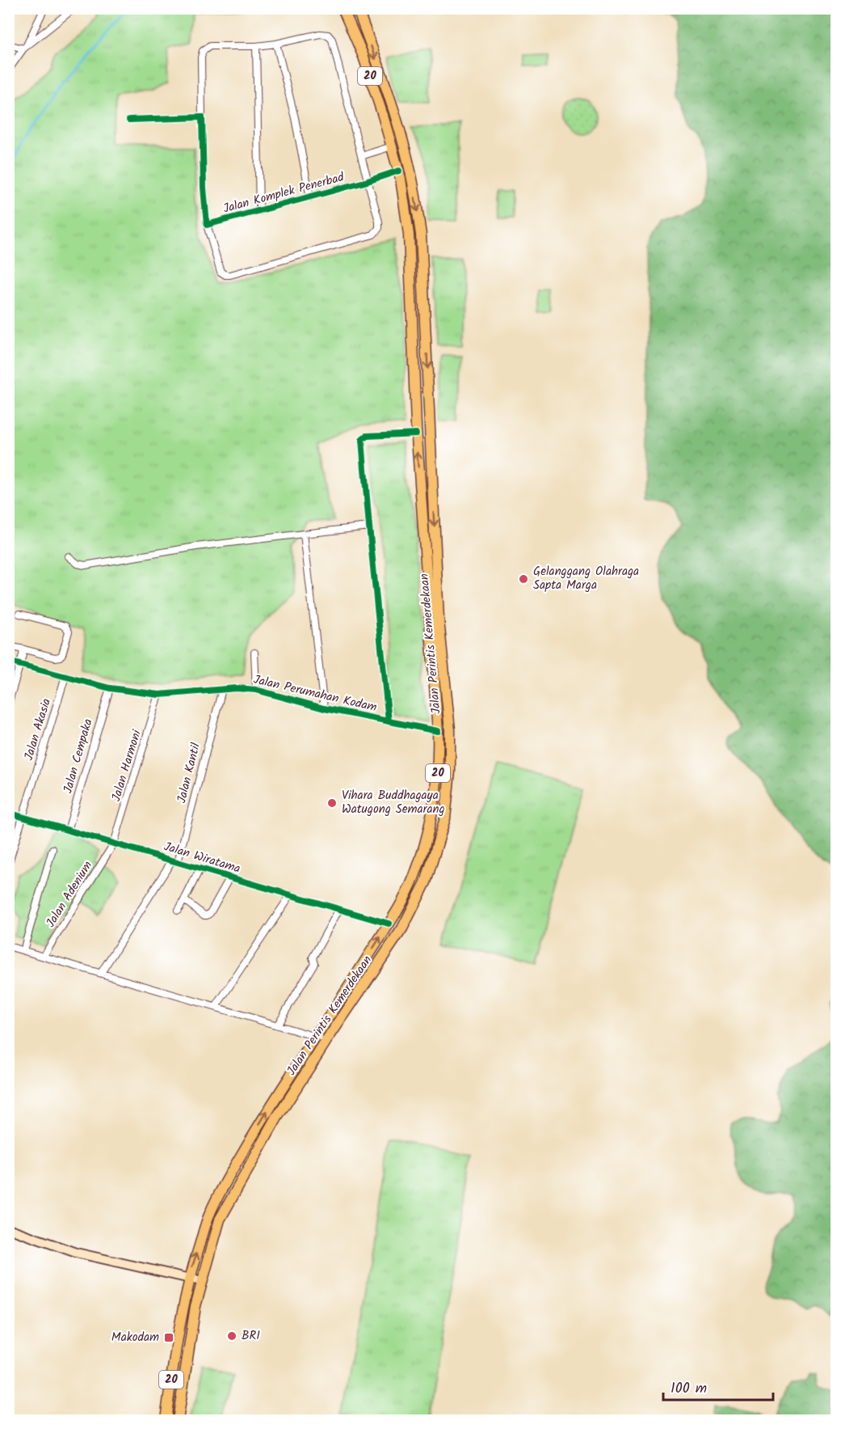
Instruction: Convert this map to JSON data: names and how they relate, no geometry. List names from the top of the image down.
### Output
{
  "streets": {
    "highway": ["20", "Jalan Perintis Kemerdekaan"],
    "street": [
      "Jalan Komplek Penerbad",
      "Jalan Perumahan Kodam",
      "Jalan Akasia",
      "Jalan Cempaka",
      "Jalan Harmoni",
      "Jalan Kantil",
      "Jalan Wiratama",
      "Jalan Adenium"
    ]
  },
  "crossings": [
    ["Jalan Komplek Penerbad", "Jalan Perintis Kemerdekaan"],
    ["Jalan Perintis Kemerdekaan", "Jalan Perumahan Kodam"],
    ["Jalan Perintis Kemerdekaan", "Jalan Wiratama"],
    ["Jalan Perumahan Kodam", "Jalan Akasia"],
    ["Jalan Perumahan Kodam", "Jalan Cempaka"],
    ["Jalan Perumahan Kodam", "Jalan Harmoni"],
    ["Jalan Perumahan Kodam", "Jalan Kantil"],
    ["Jalan Akasia", "Jalan Wiratama"],
    ["Jalan Cempaka", "Jalan Wiratama"],
    ["Jalan Harmoni", "Jalan Wiratama"],
    ["Jalan Harmoni", "Jalan Adenium"],
    ["Jalan Kantil", "Jalan Wiratama"],
    ["Jalan Wiratama", "Jalan Adenium"]
  ],
  "places": {
    "other": ["Gelanggang Olahraga Sapta Marga", "Vihara Buddhagaya Watugong Semarang", "BRI"],
    "transit": ["Makodam"]
  },
  "scale_bar": "100 m"
}
